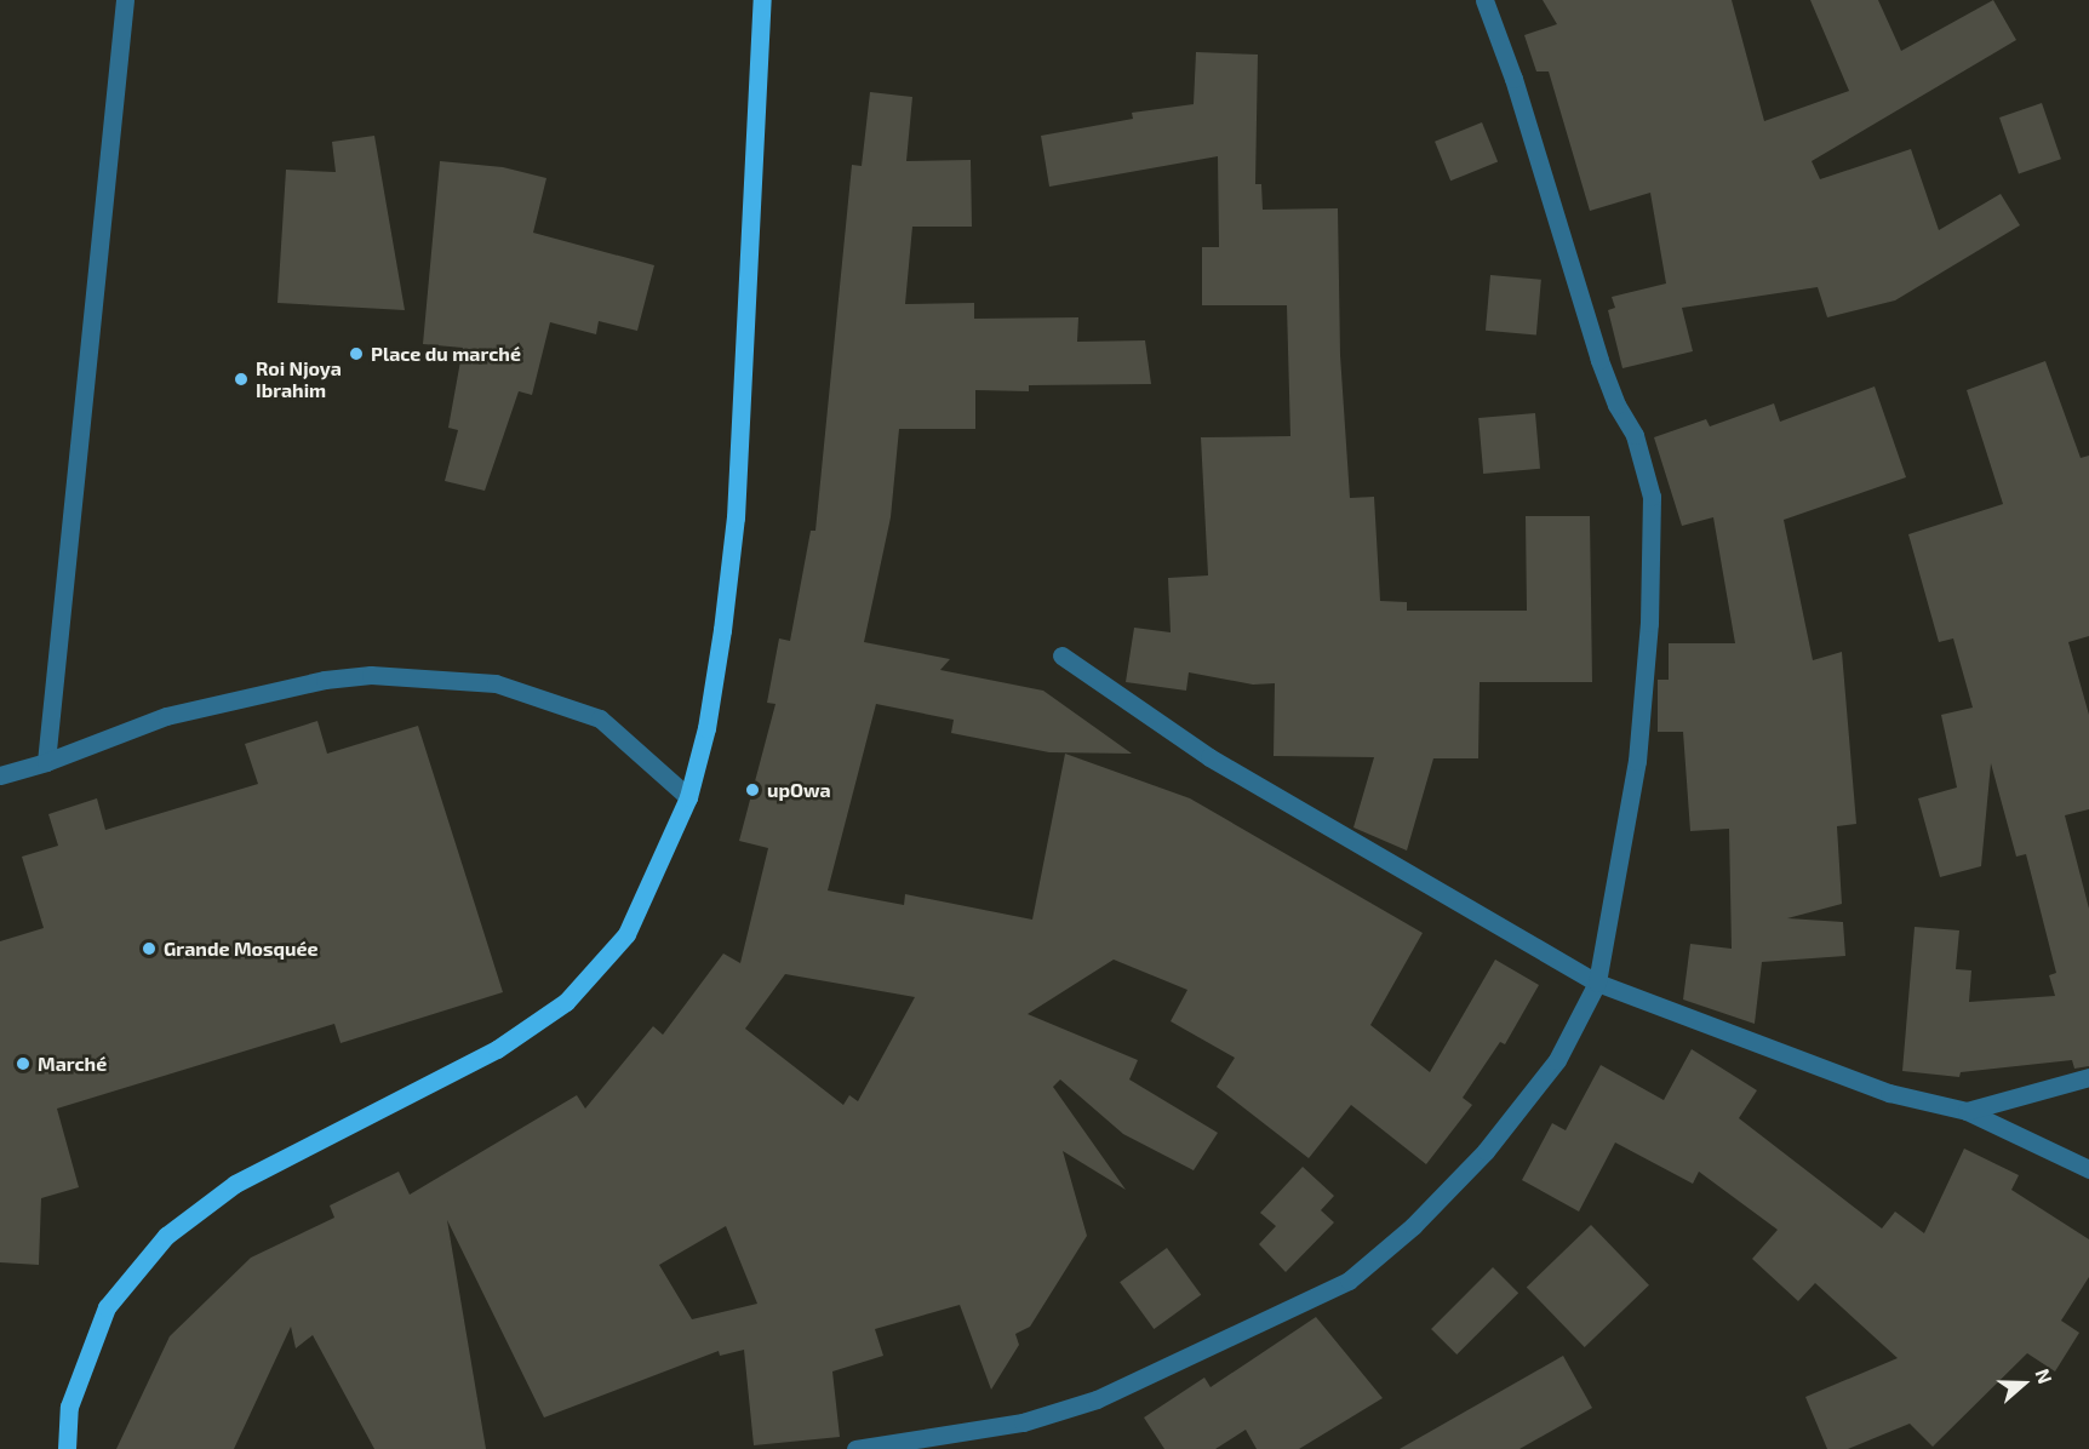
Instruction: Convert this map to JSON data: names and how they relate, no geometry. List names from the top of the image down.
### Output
{
  "places": [
    "Place du marché",
    "Roi Njoya Ibrahim",
    "upOwa",
    "Grande Mosquée",
    "Marché"
  ],
  "north": "right"
}
